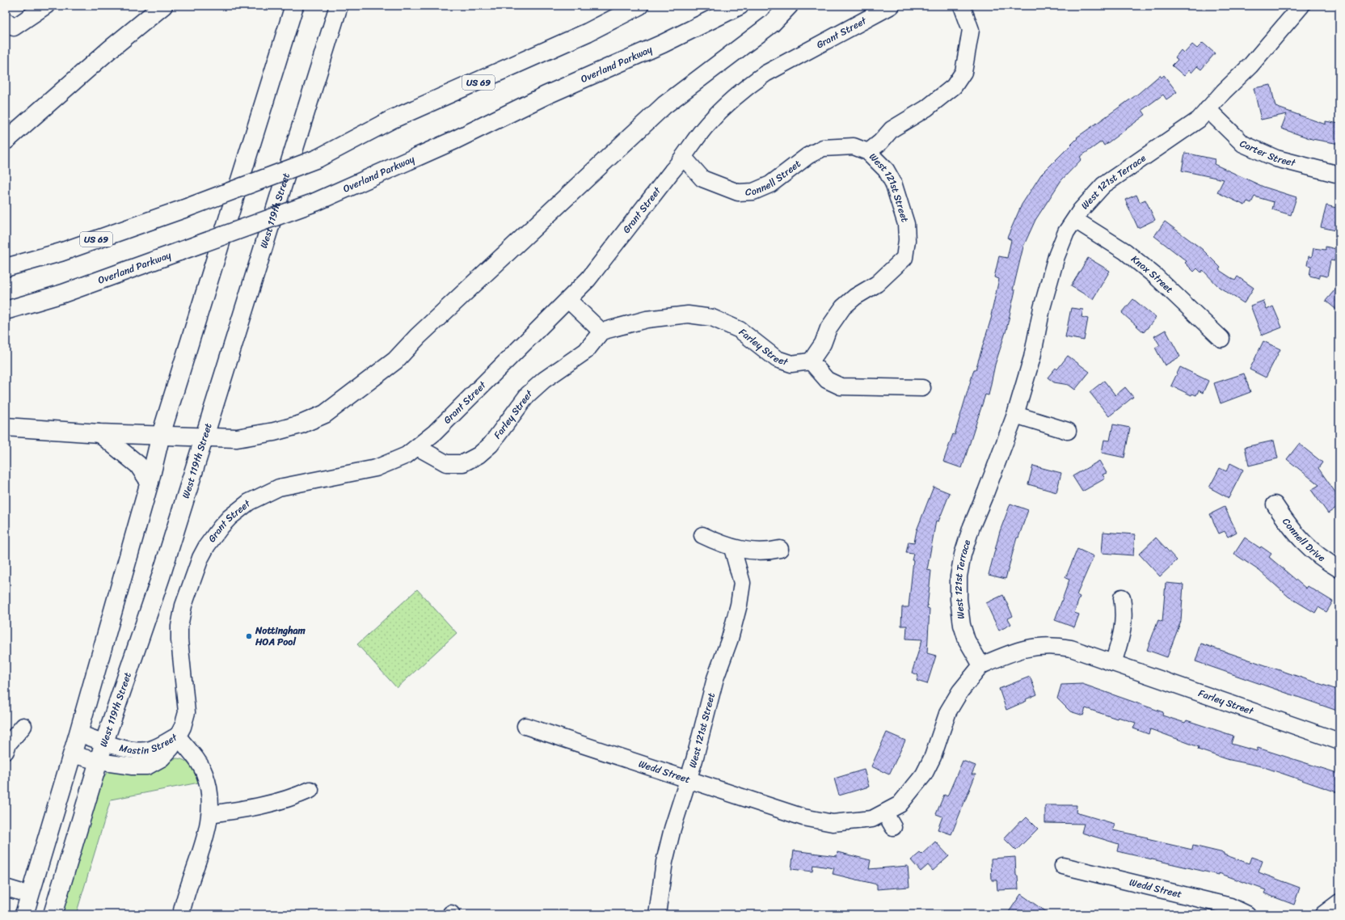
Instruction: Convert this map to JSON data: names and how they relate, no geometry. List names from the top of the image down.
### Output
{
  "streets": {
    "main road": ["Overland Parkway", "US 69", "West 119th Street"],
    "street": [
      "Grant Street",
      "Carter Street",
      "Connell Street",
      "West 121st Terrace",
      "West 121st Street",
      "Knox Street",
      "Farley Street",
      "Connell Drive",
      "Mastin Street",
      "Wedd Street"
    ]
  },
  "crossings": [
    ["Grant Street", "Connell Street"],
    ["Grant Street", "Farley Street"],
    ["Grant Street", "Mastin Street"],
    ["Carter Street", "West 121st Terrace"],
    ["Connell Street", "West 121st Street"],
    ["West 121st Terrace", "Knox Street"],
    ["West 121st Terrace", "Farley Street"],
    ["West 121st Street", "Farley Street"],
    ["West 121st Street", "Wedd Street"],
    ["West 119th Street", "Mastin Street"]
  ],
  "places": ["Nottingham HOA Pool"]
}
